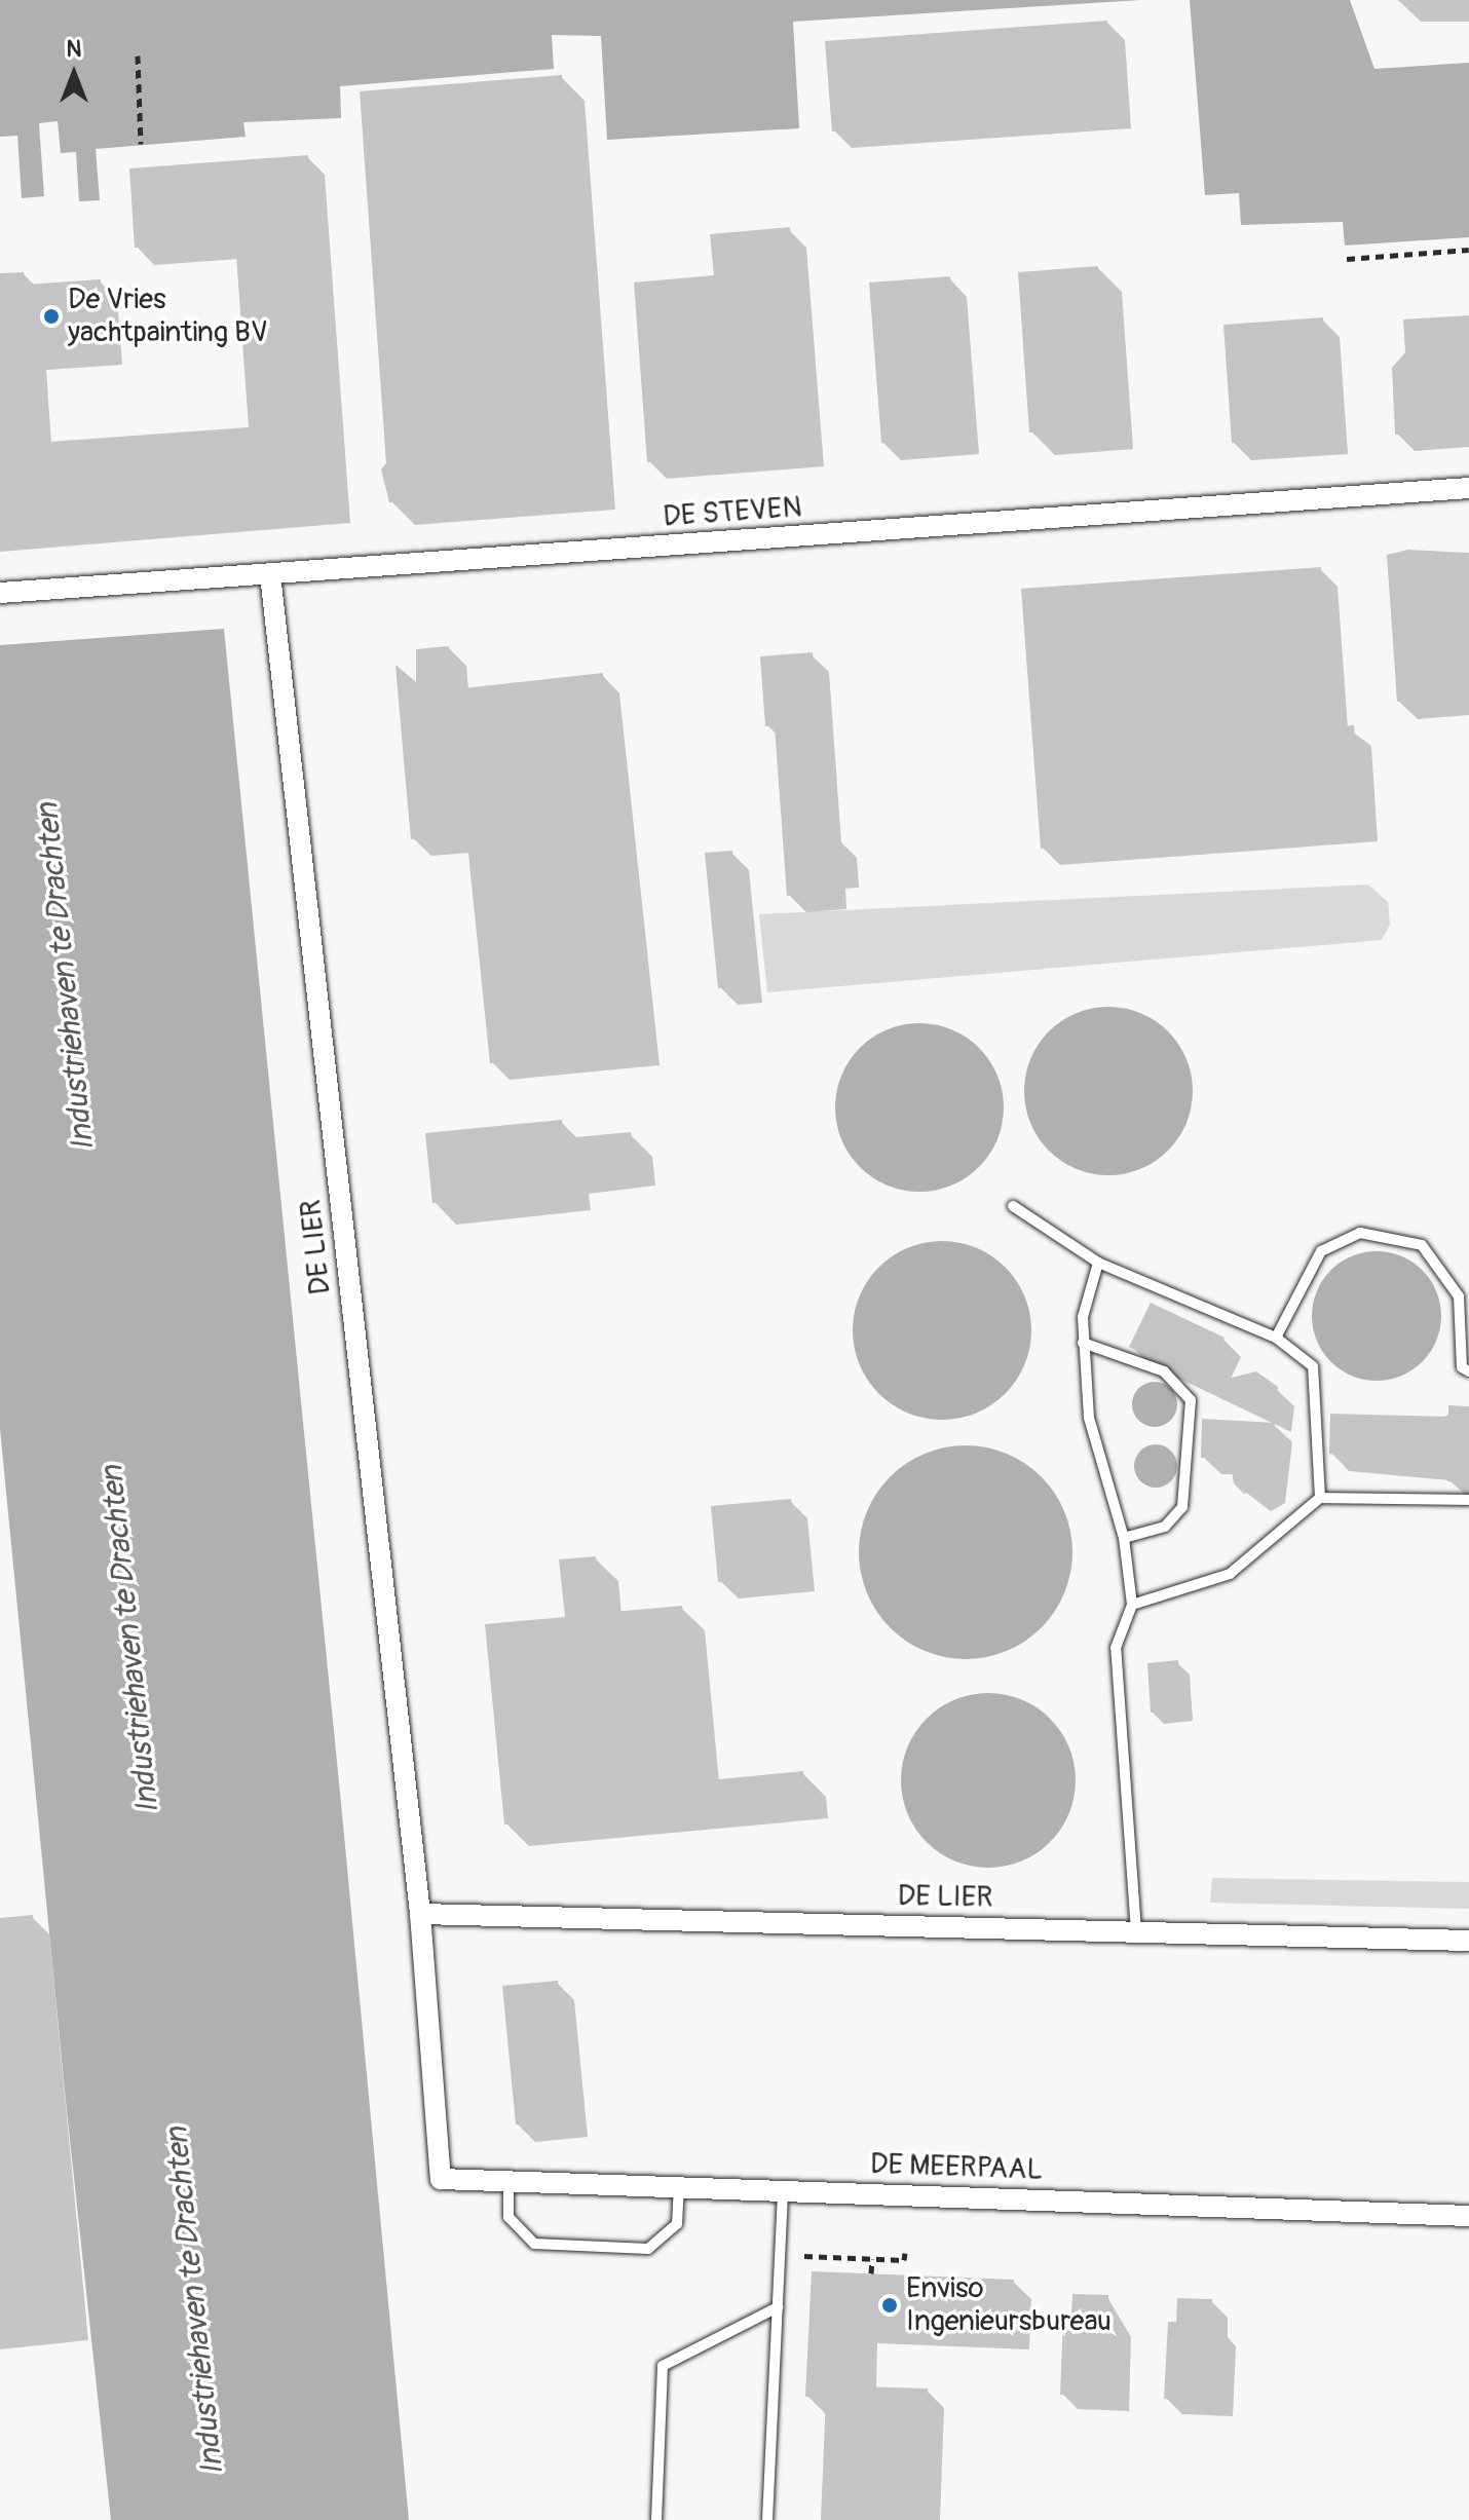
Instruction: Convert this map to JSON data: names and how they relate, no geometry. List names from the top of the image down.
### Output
{
  "streets": {
    "street": ["DE STEVEN", "DE LIER", "DE MEERPAAL"]
  },
  "crossings": [
    ["DE STEVEN", "DE LIER"],
    ["DE LIER", "DE MEERPAAL"]
  ],
  "water": ["Industriehaven te Drachten"],
  "places": ["De Vries yachtpainting BV", "Enviso Ingenieursbureau"],
  "north": "top"
}
